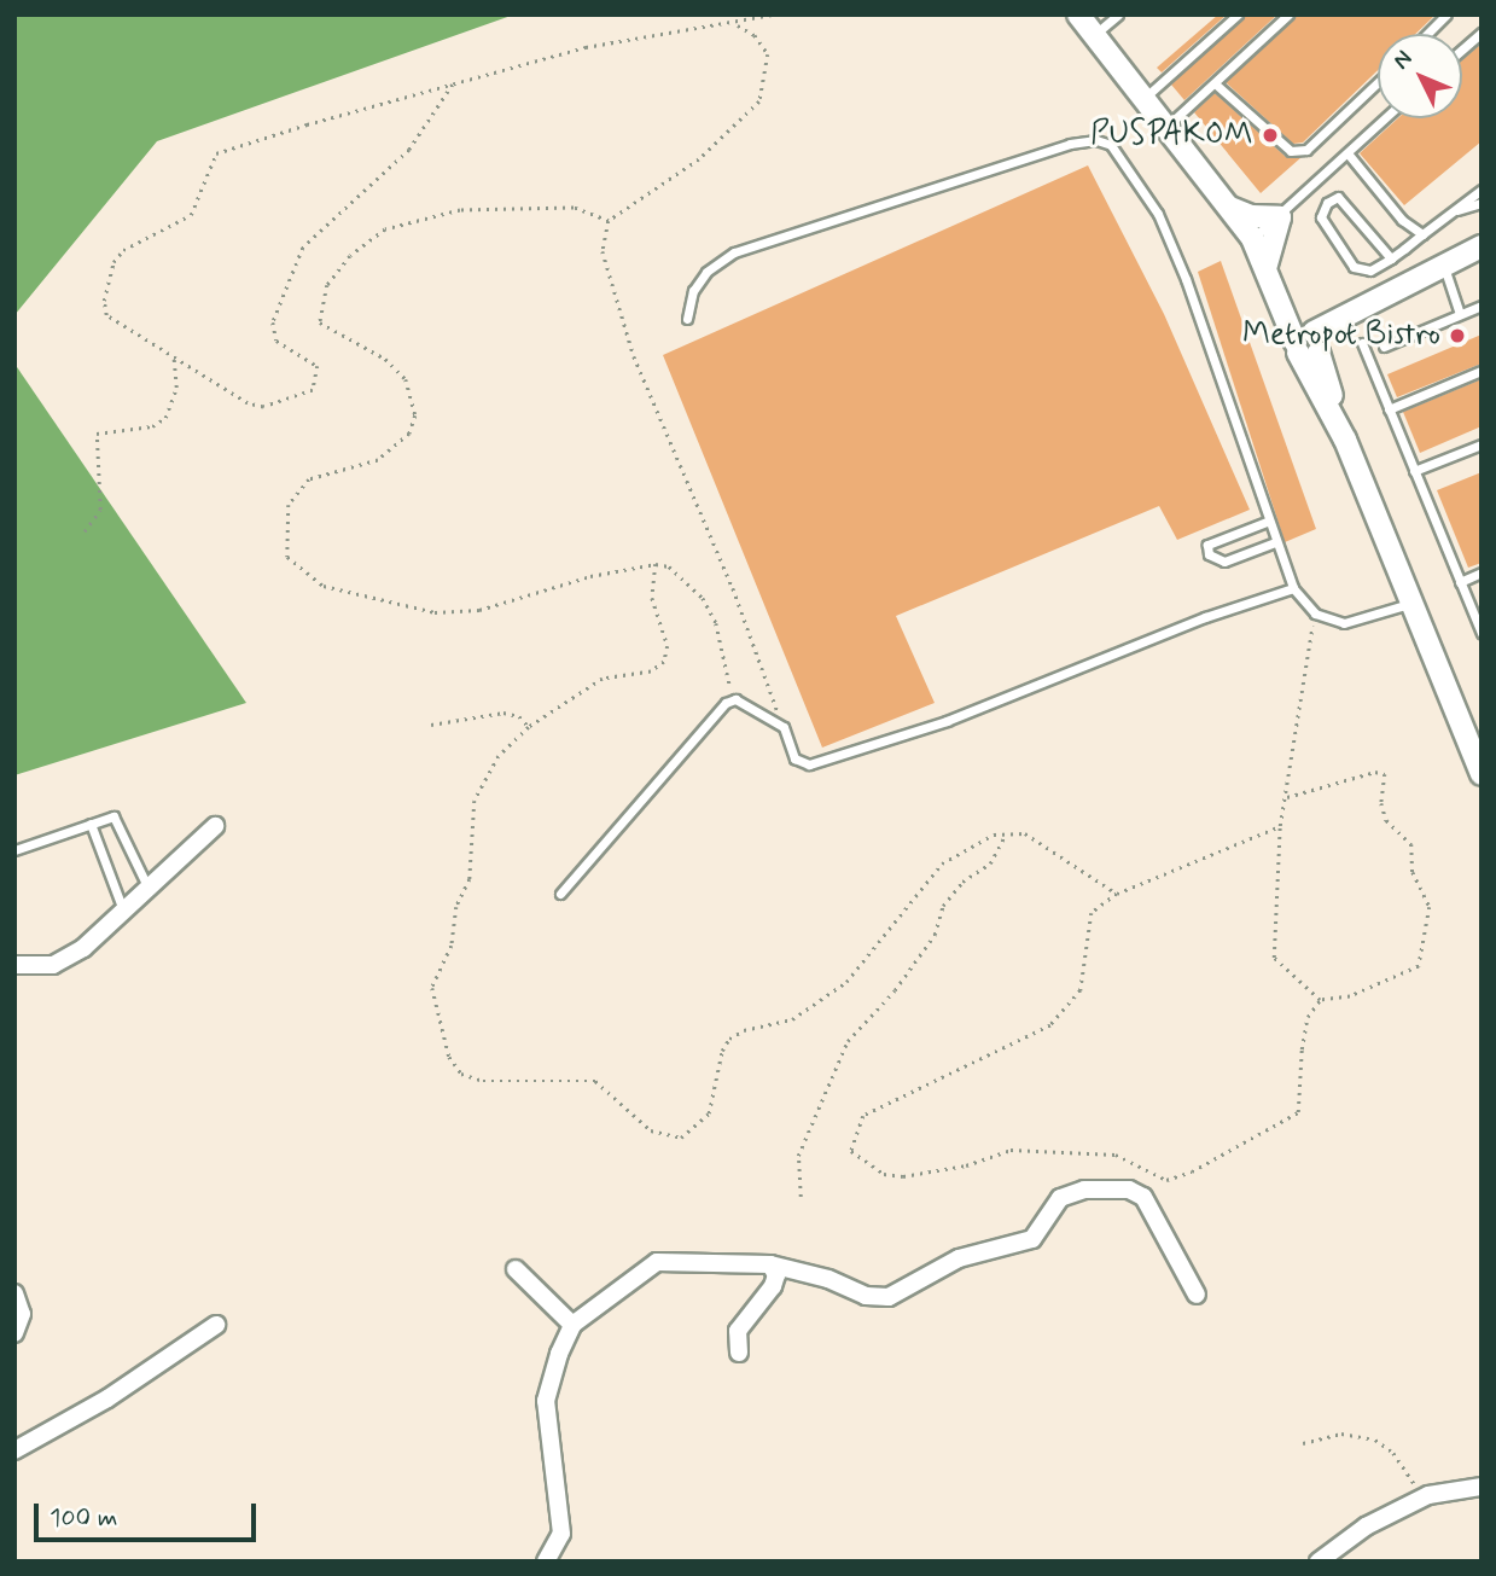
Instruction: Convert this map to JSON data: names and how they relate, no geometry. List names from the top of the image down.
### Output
{
  "places": ["PUSPAKOM", "Metropot Bistro"],
  "scale_bar": "100 m",
  "north": "top left"
}
